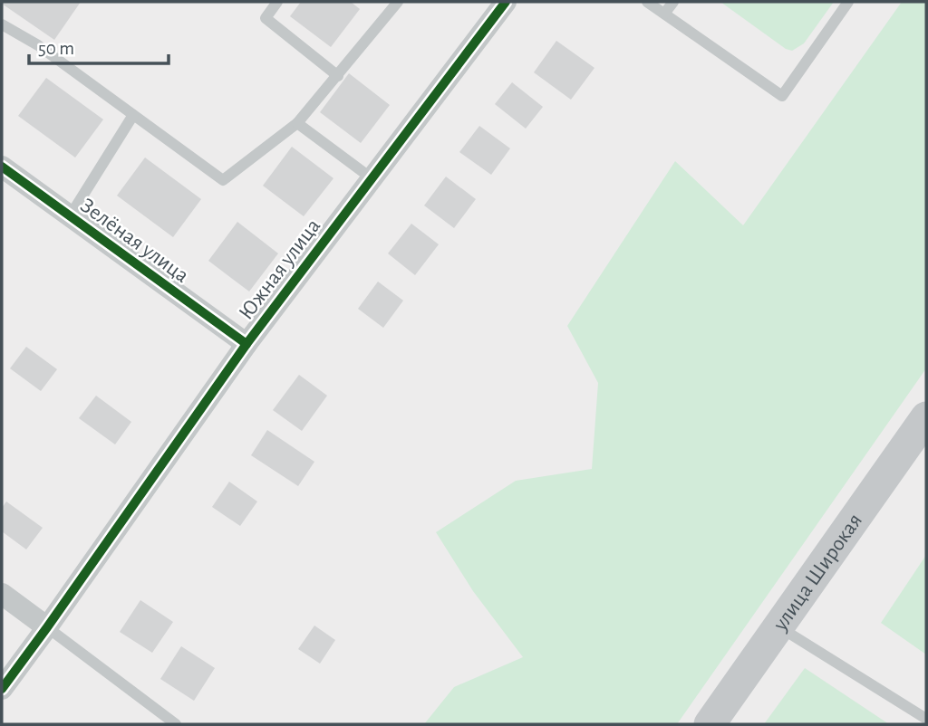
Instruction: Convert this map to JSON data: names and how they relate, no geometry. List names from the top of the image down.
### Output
{
  "streets": {
    "main road": ["улица Широкая"],
    "street": ["Зелёная улица", "Южная улица"]
  },
  "crossings": [
    ["Зелёная улица", "Южная улица"]
  ],
  "scale_bar": "50 m"
}
